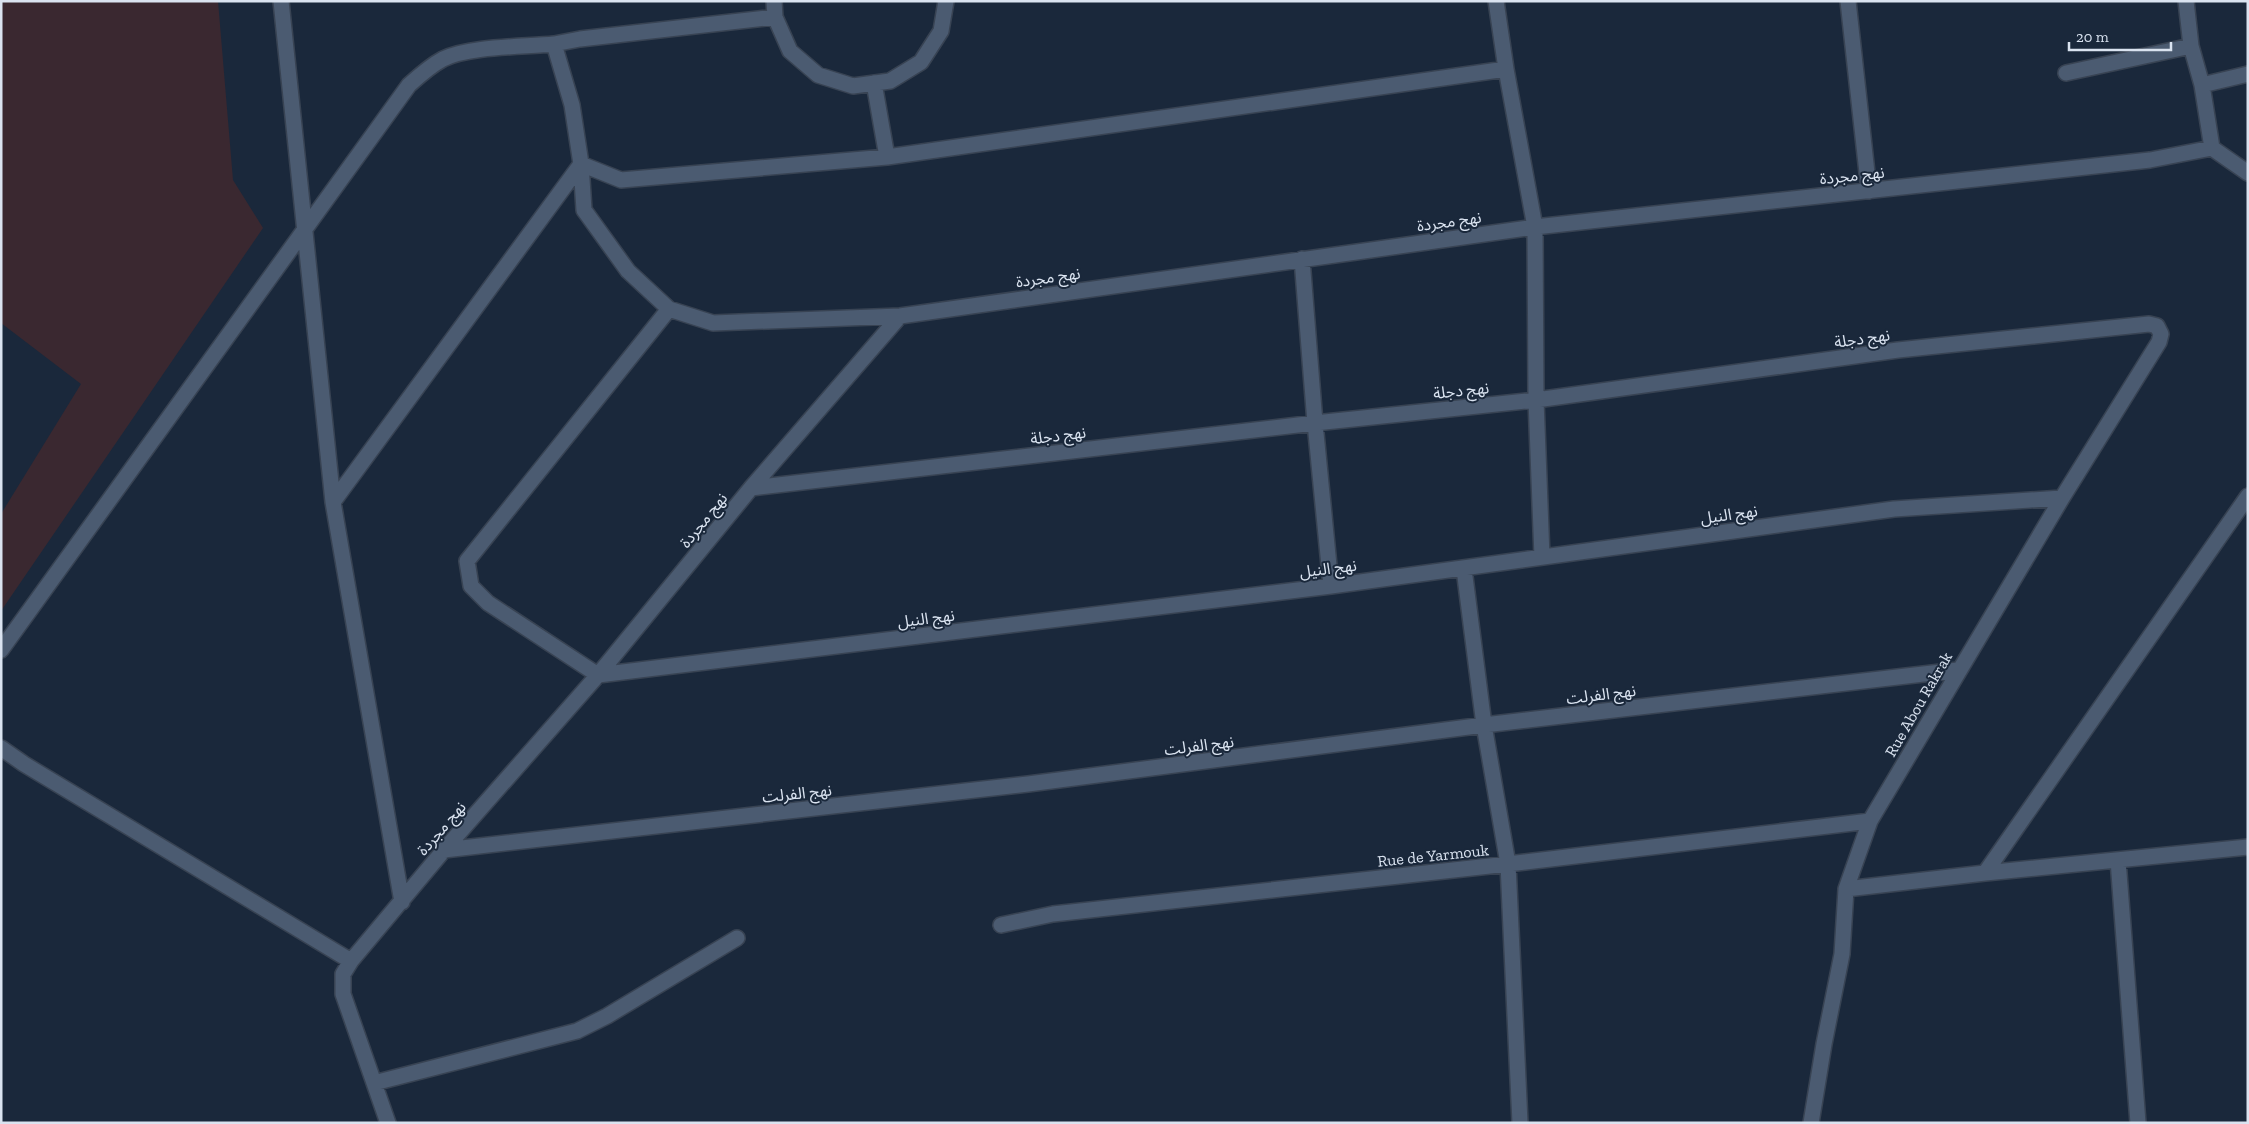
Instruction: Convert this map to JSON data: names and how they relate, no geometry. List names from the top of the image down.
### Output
{
  "streets": {
    "street": [
      "نهج مجردة",
      "نهج دجلة",
      "نهج النيل",
      "نهج الفرلت",
      "Rue Abou Rakrak",
      "Rue de Yarmouk"
    ]
  },
  "crossings": [
    ["نهج مجردة", "نهج دجلة"],
    ["نهج مجردة", "نهج النيل"],
    ["نهج مجردة", "نهج الفرلت"],
    ["نهج دجلة", "Rue Abou Rakrak"],
    ["نهج النيل", "Rue Abou Rakrak"],
    ["نهج الفرلت", "Rue Abou Rakrak"],
    ["Rue Abou Rakrak", "Rue de Yarmouk"]
  ],
  "scale_bar": "20 m"
}
